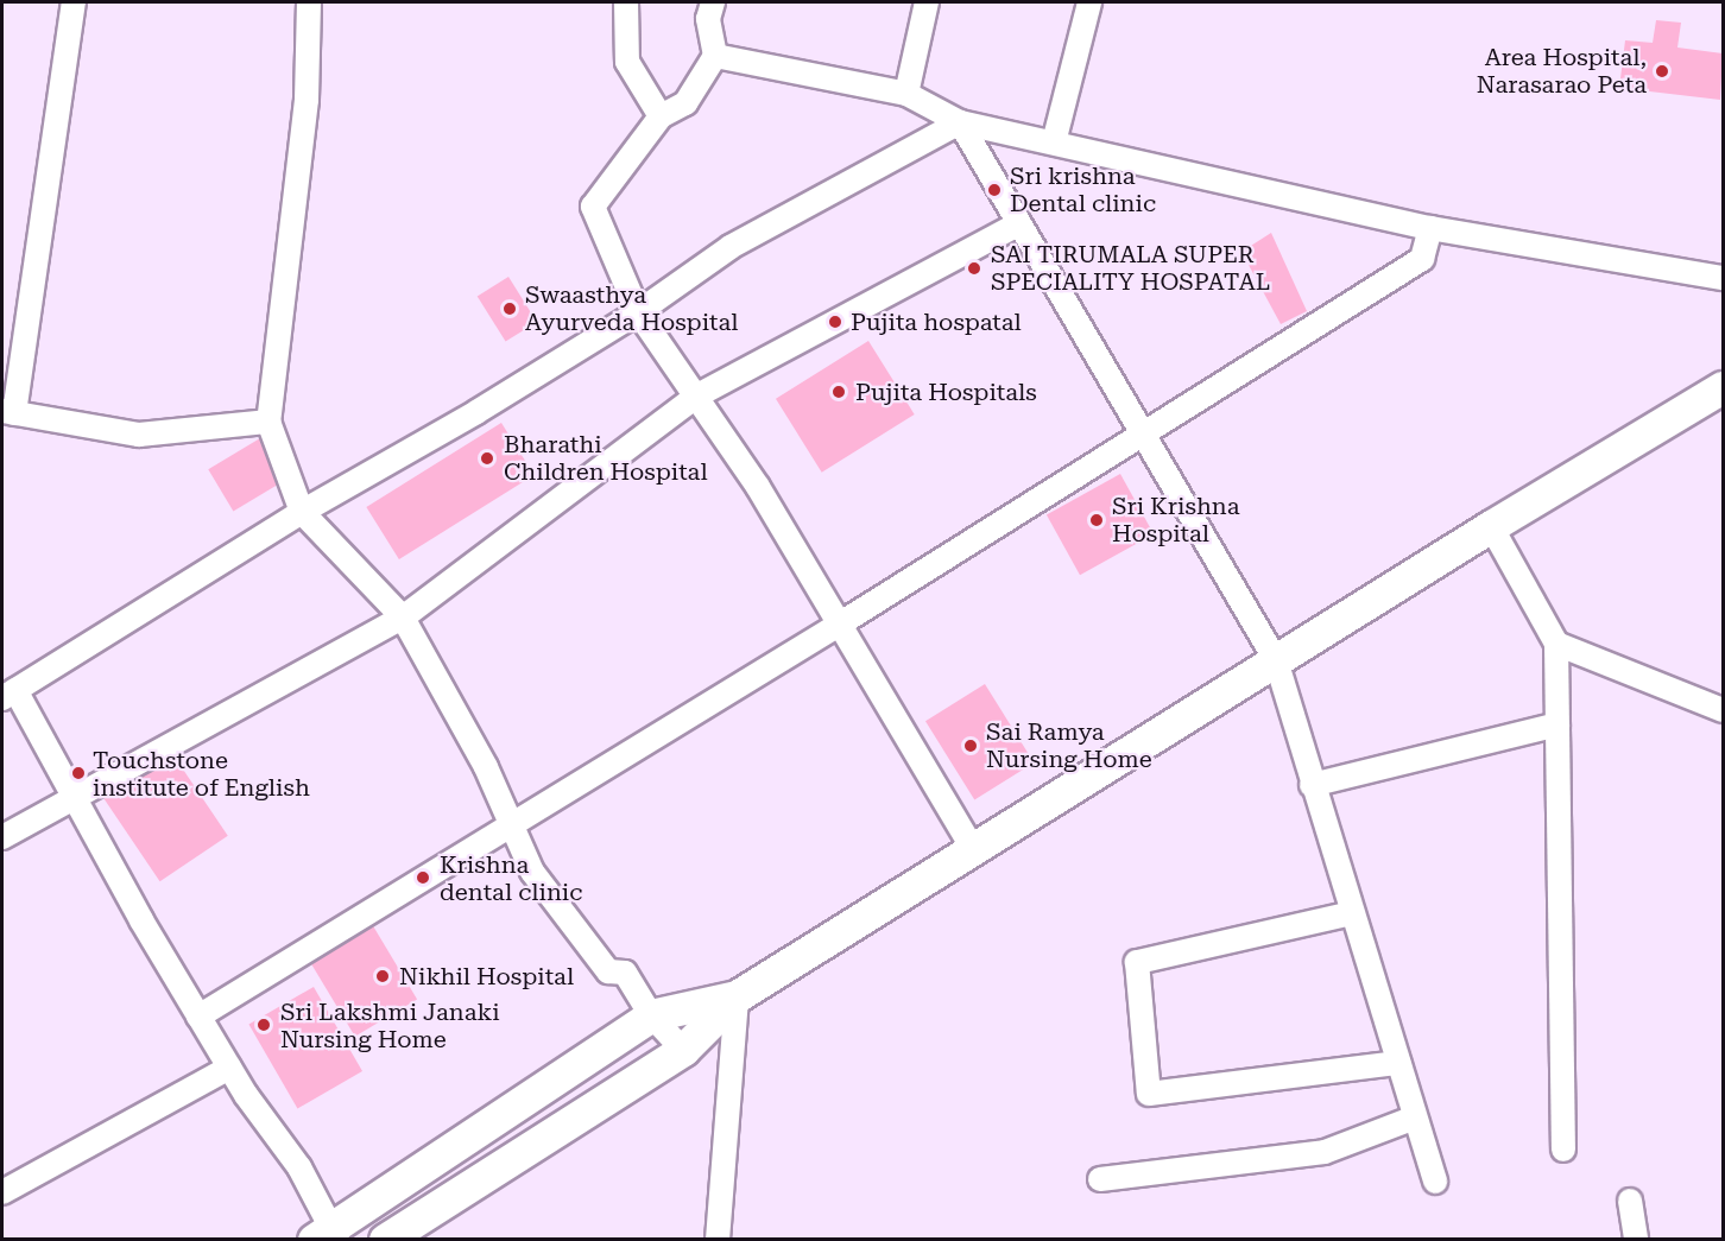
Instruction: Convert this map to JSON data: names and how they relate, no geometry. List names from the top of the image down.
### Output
{
  "places": [
    "Area Hospital, Narasarao Peta",
    "Sri krishna Dental clinic",
    "SAI TIRUMALA SUPER SPECIALITY HOSPATAL",
    "Swaasthya Ayurveda Hospital",
    "Pujita hospatal",
    "Pujita Hospitals",
    "Bharathi Children Hospital",
    "Sri Krishna Hospital",
    "Sai Ramya Nursing Home",
    "Touchstone institute of English",
    "Krishna dental clinic",
    "Nikhil Hospital",
    "Sri Lakshmi Janaki Nursing Home"
  ]
}
